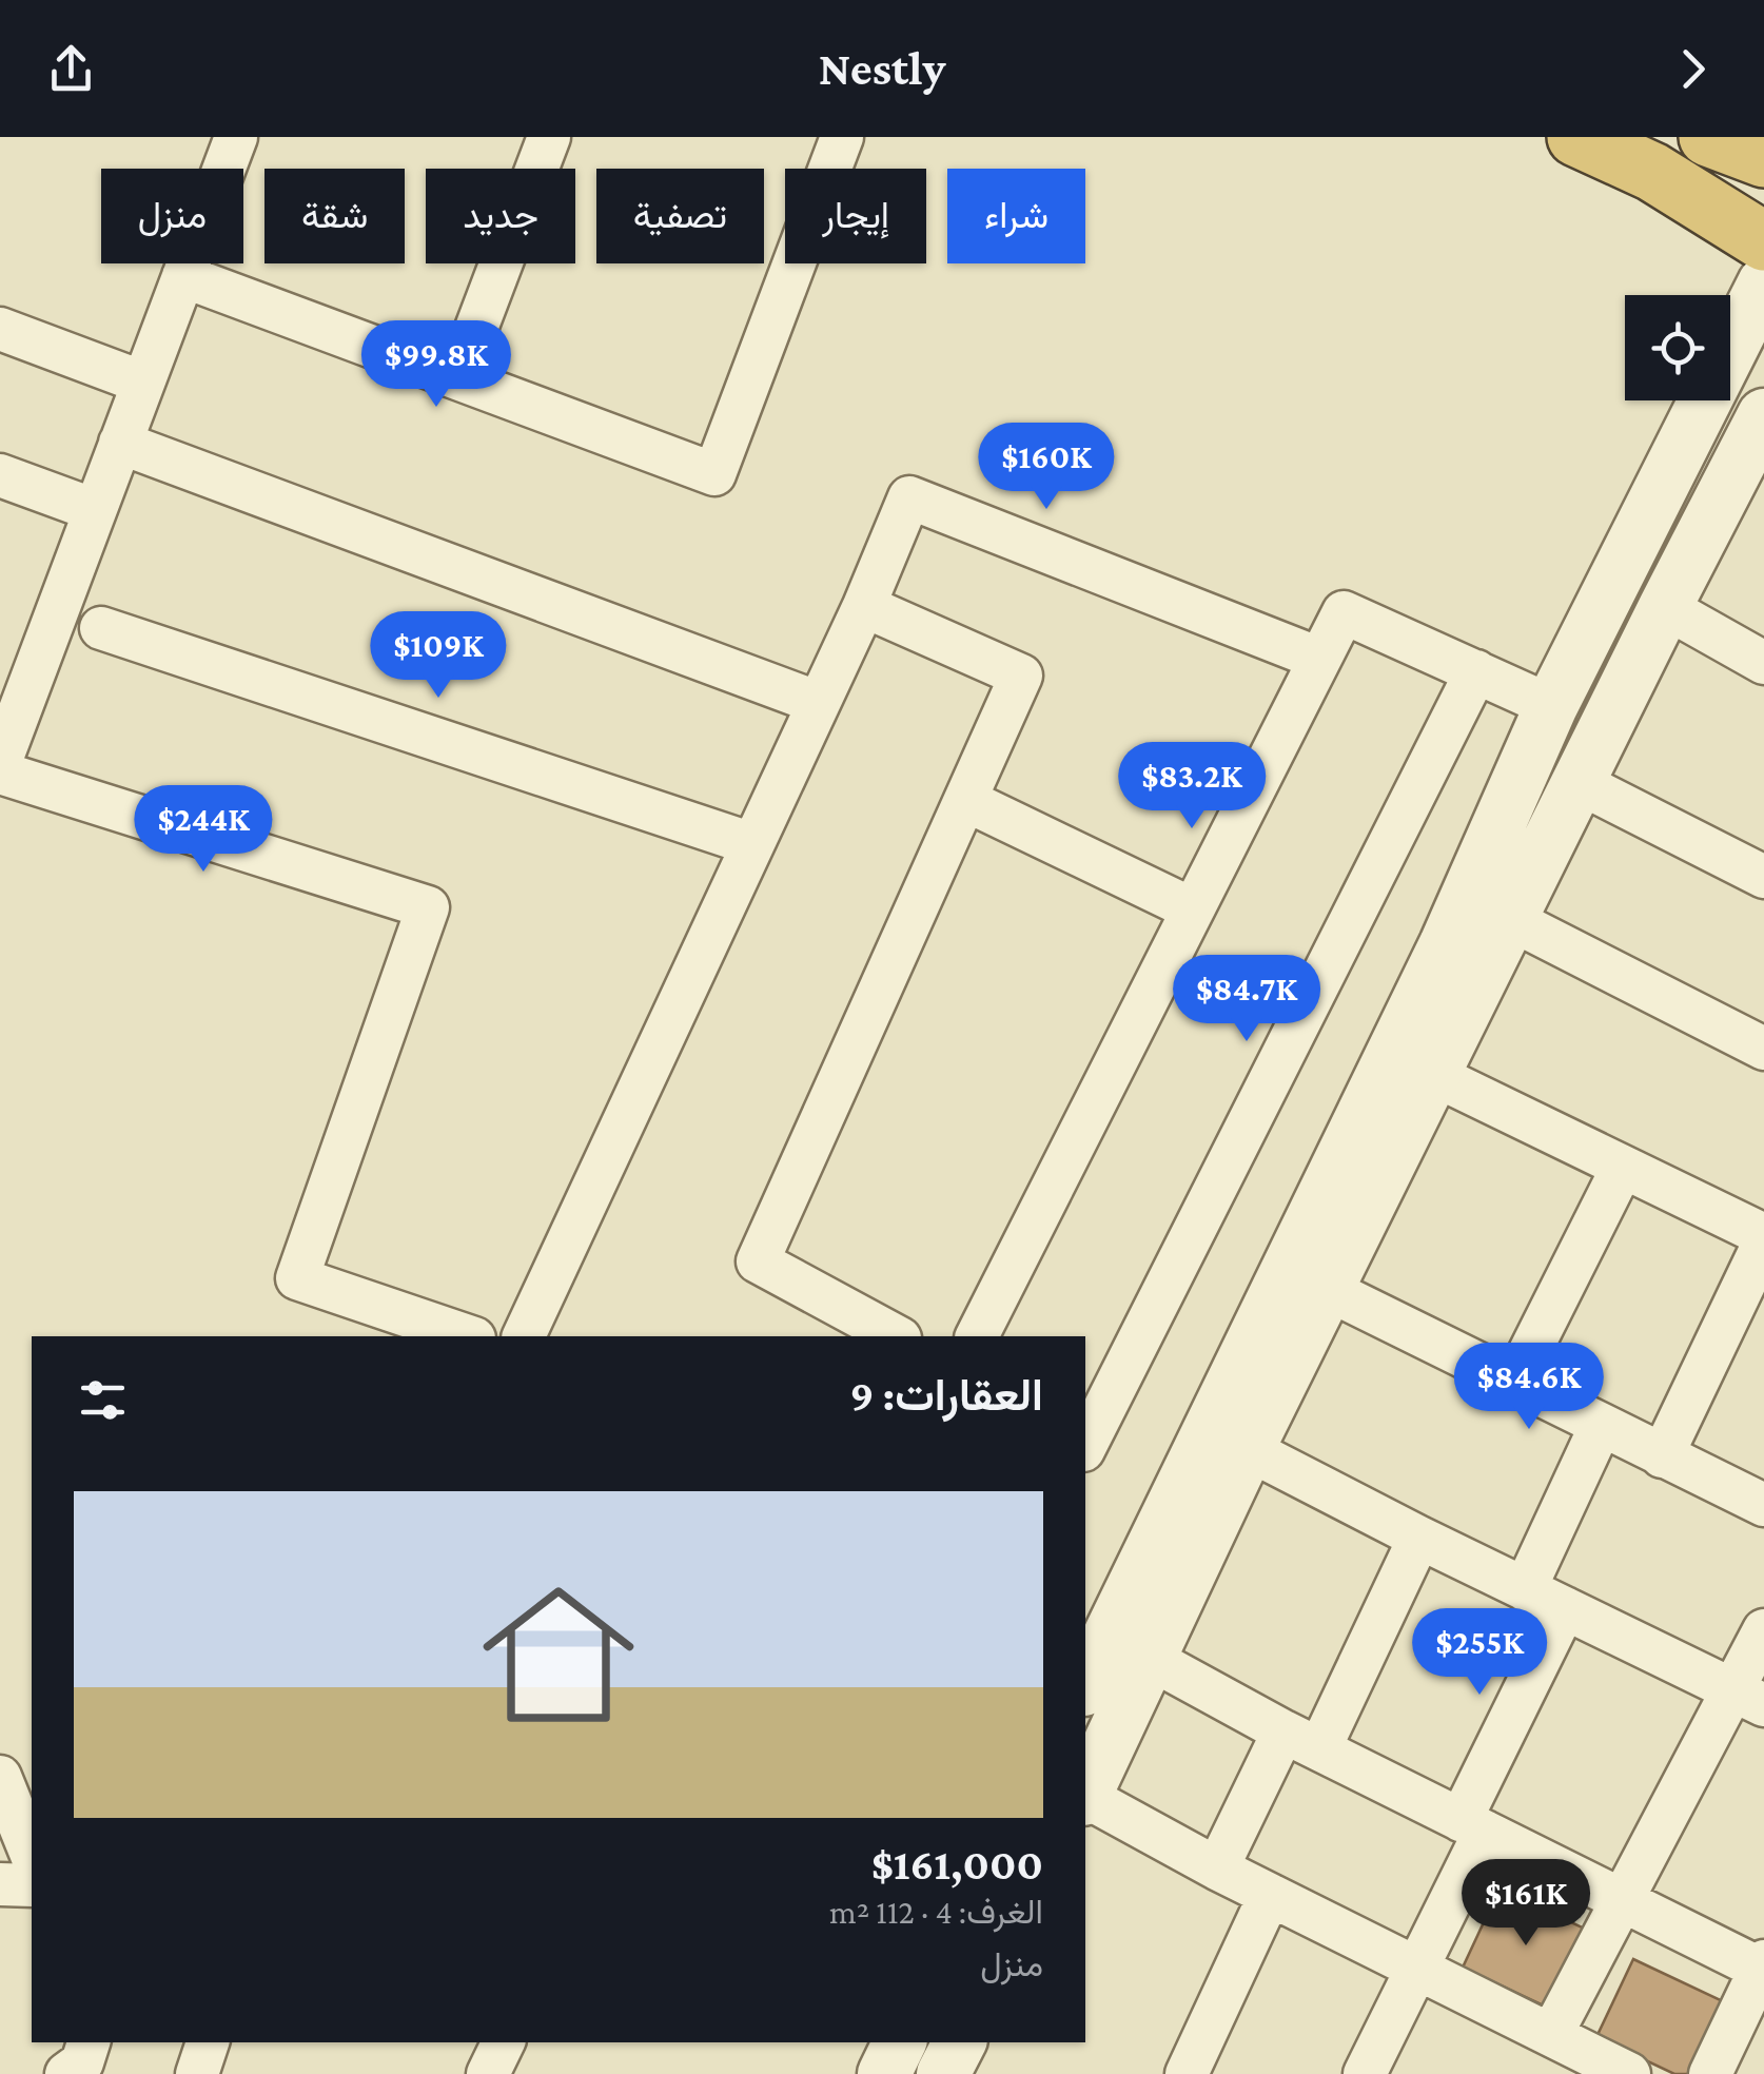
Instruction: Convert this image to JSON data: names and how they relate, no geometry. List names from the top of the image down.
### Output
{
  "page": {
    "header": "Nestly",
    "chip": [
      "شراء",
      "إيجار",
      "تصفية",
      "جديد",
      "شقة",
      "منزل"
    ],
    "price": [
      "$99.8K",
      "$160K",
      "$109K",
      "$83.2K",
      "$244K",
      "$84.7K",
      "$84.6K",
      "$255K",
      "$161K"
    ],
    "heading": "العقارات: 9",
    "list": [
      {
        "name": "$161,000",
        "note": "الغرف: 4 · 112 m² · منزل"
      }
    ]
  }
}
